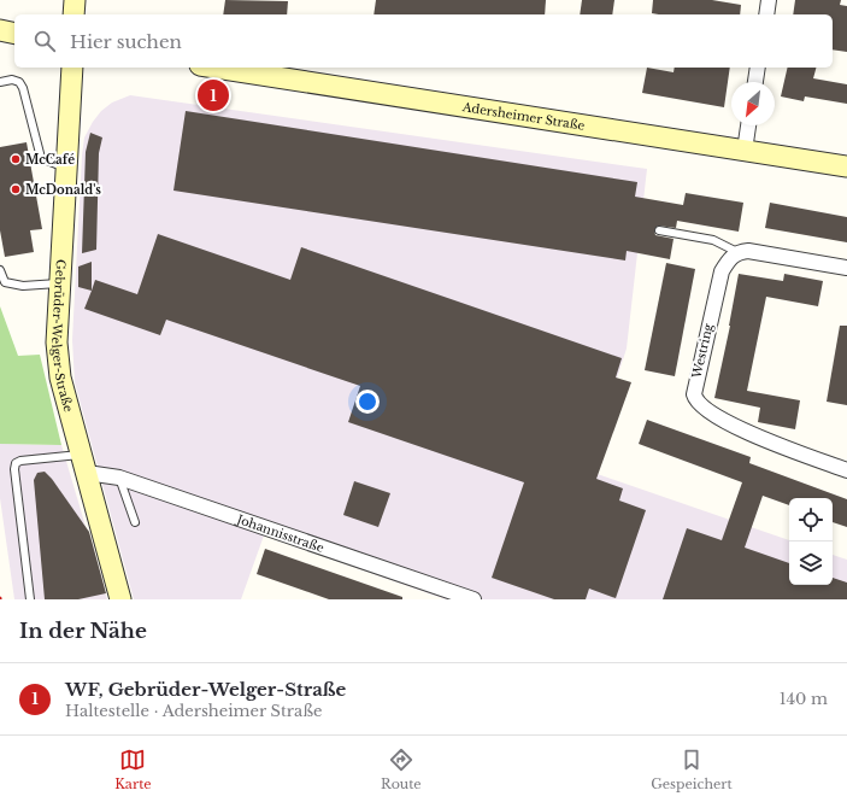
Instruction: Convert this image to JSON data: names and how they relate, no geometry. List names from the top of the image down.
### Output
{
  "streets": {
    "main road": ["Adersheimer Straße", "Gebrüder-Welger-Straße"],
    "street": ["Westring", "Johannisstraße"]
  },
  "crossings": [
    ["Gebrüder-Welger-Straße", "Johannisstraße"]
  ],
  "places": ["McCafé", "McDonald's"],
  "north": "bottom left",
  "page": {
    "search": "Hier suchen",
    "pins": "1",
    "heading": "In der Nähe",
    "list": [
      {
        "mark": "1",
        "name": "WF, Gebrüder-Welger-Straße",
        "note": "Haltestelle · Adersheimer Straße",
        "value": "140 m"
      }
    ],
    "nav": ["Karte", "Route", "Gespeichert"]
  }
}
